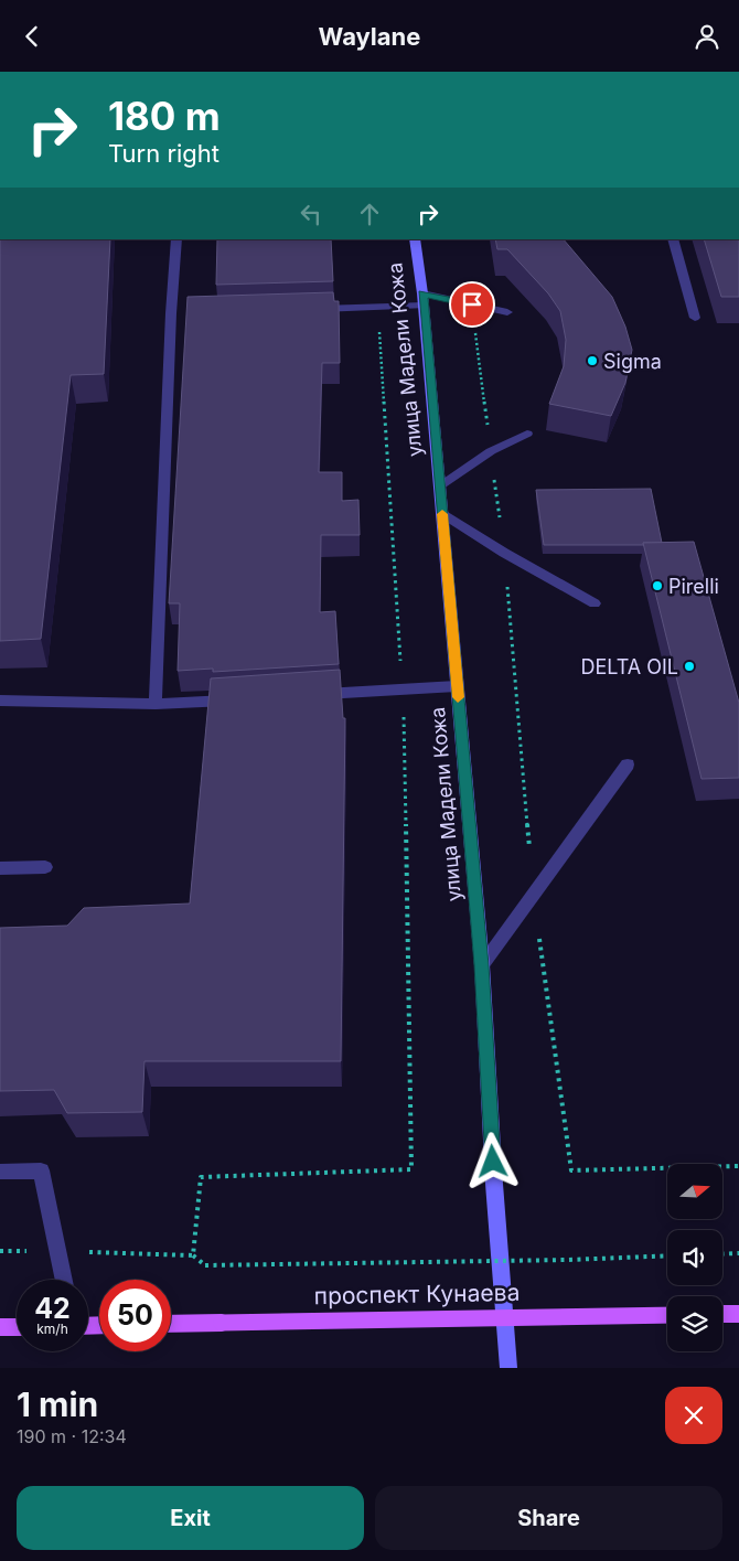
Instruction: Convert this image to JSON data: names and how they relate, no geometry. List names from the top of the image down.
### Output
{
  "streets": {
    "main road": ["улица Мадели Кожа", "проспект Кунаева"]
  },
  "places": ["Sigma", "Pirelli", "DELTA OIL"],
  "north": "right",
  "page": {
    "header": "Waylane",
    "turn": ["180 m", "Turn right"],
    "speed": "42 km/h",
    "limit": "50",
    "heading": ["1 min", "190 m · 12:34"],
    "buttons": ["Exit", "Share"]
  }
}
